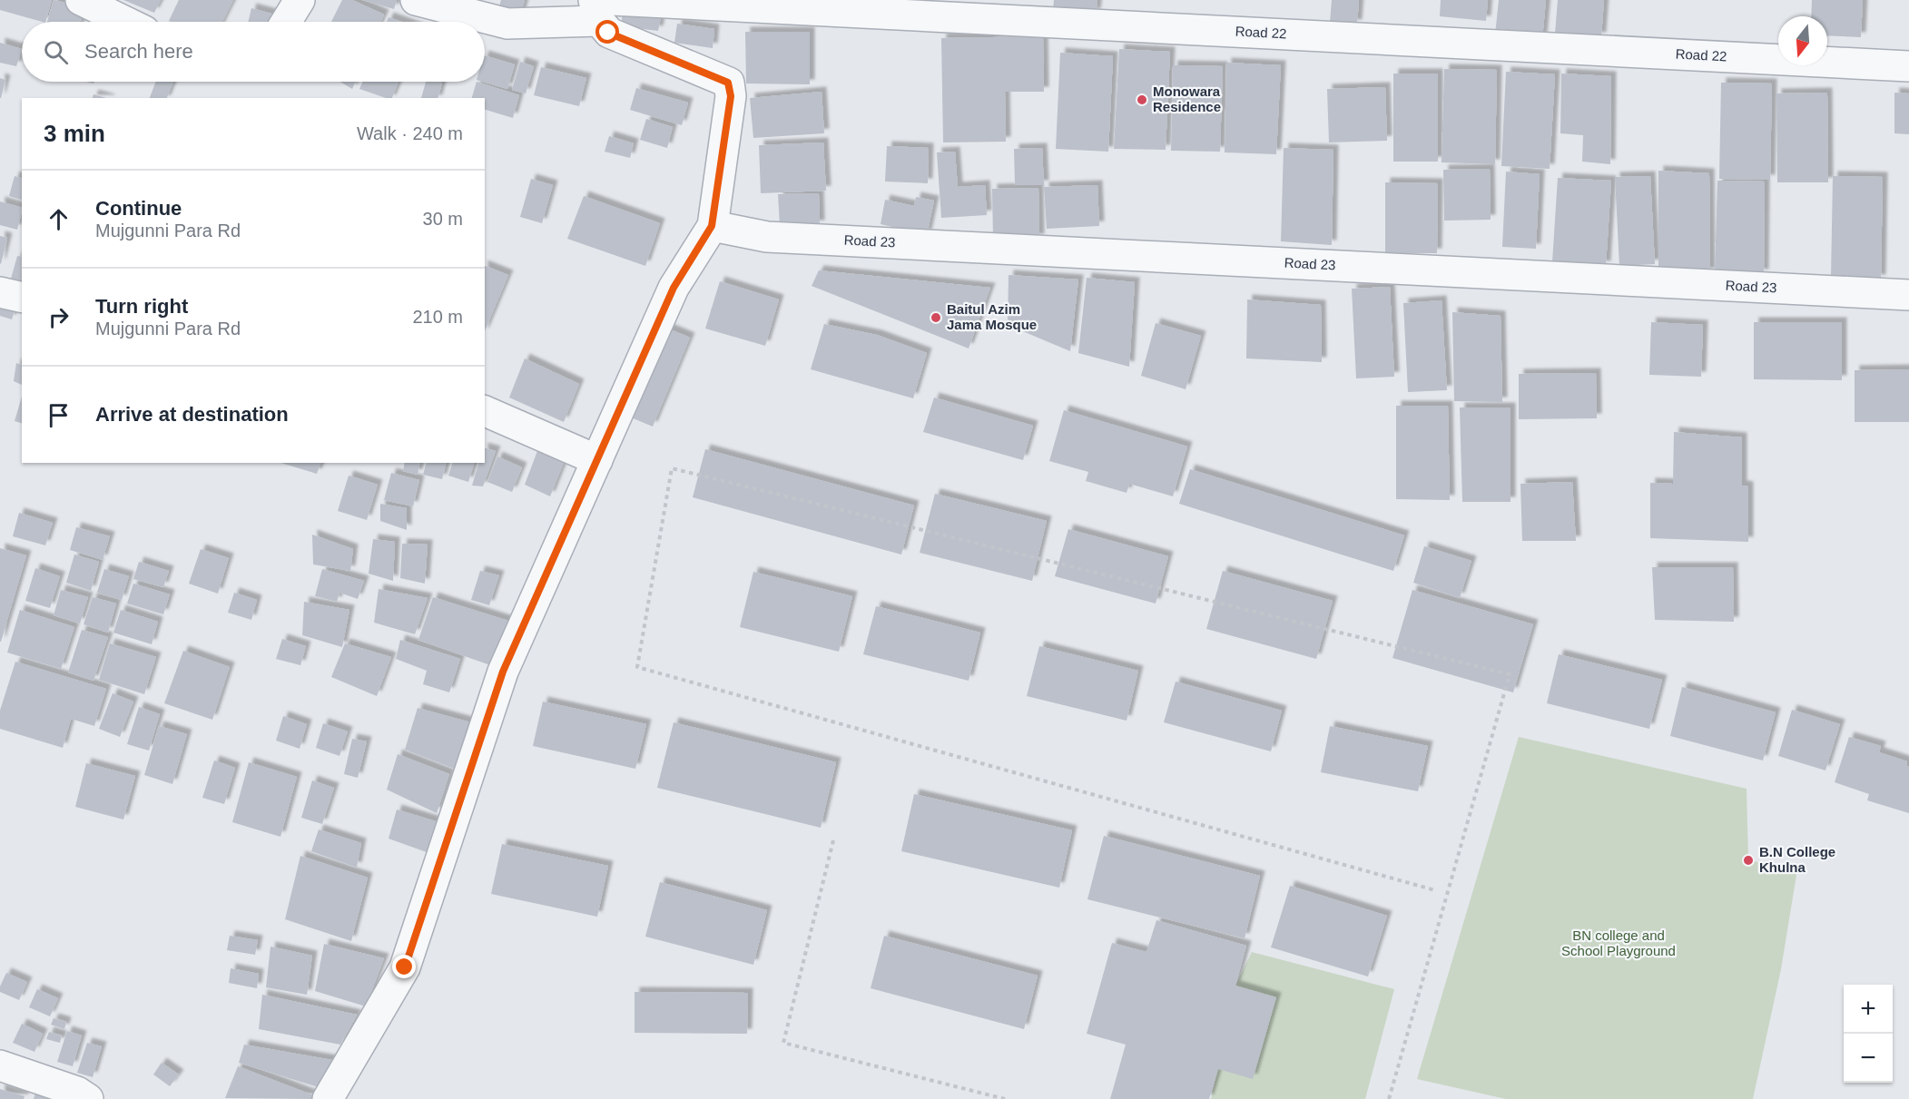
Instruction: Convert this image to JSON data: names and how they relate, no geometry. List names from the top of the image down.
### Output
{
  "streets": {
    "street": ["Road 22", "Road 23"]
  },
  "parks": ["BN college and School Playground"],
  "places": ["Monowara Residence", "Baitul Azim Jama Mosque", "B.N College Khulna"],
  "north": "bottom",
  "page": {
    "search": "Search here",
    "heading": ["3 min", "Walk · 240 m"],
    "list": [
      ["Continue", "Mujgunni Para Rd", "30 m"],
      ["Turn right", "Mujgunni Para Rd", "210 m"],
      "Arrive at destination"
    ],
    "map_buttons": ["+", "−"]
  }
}
